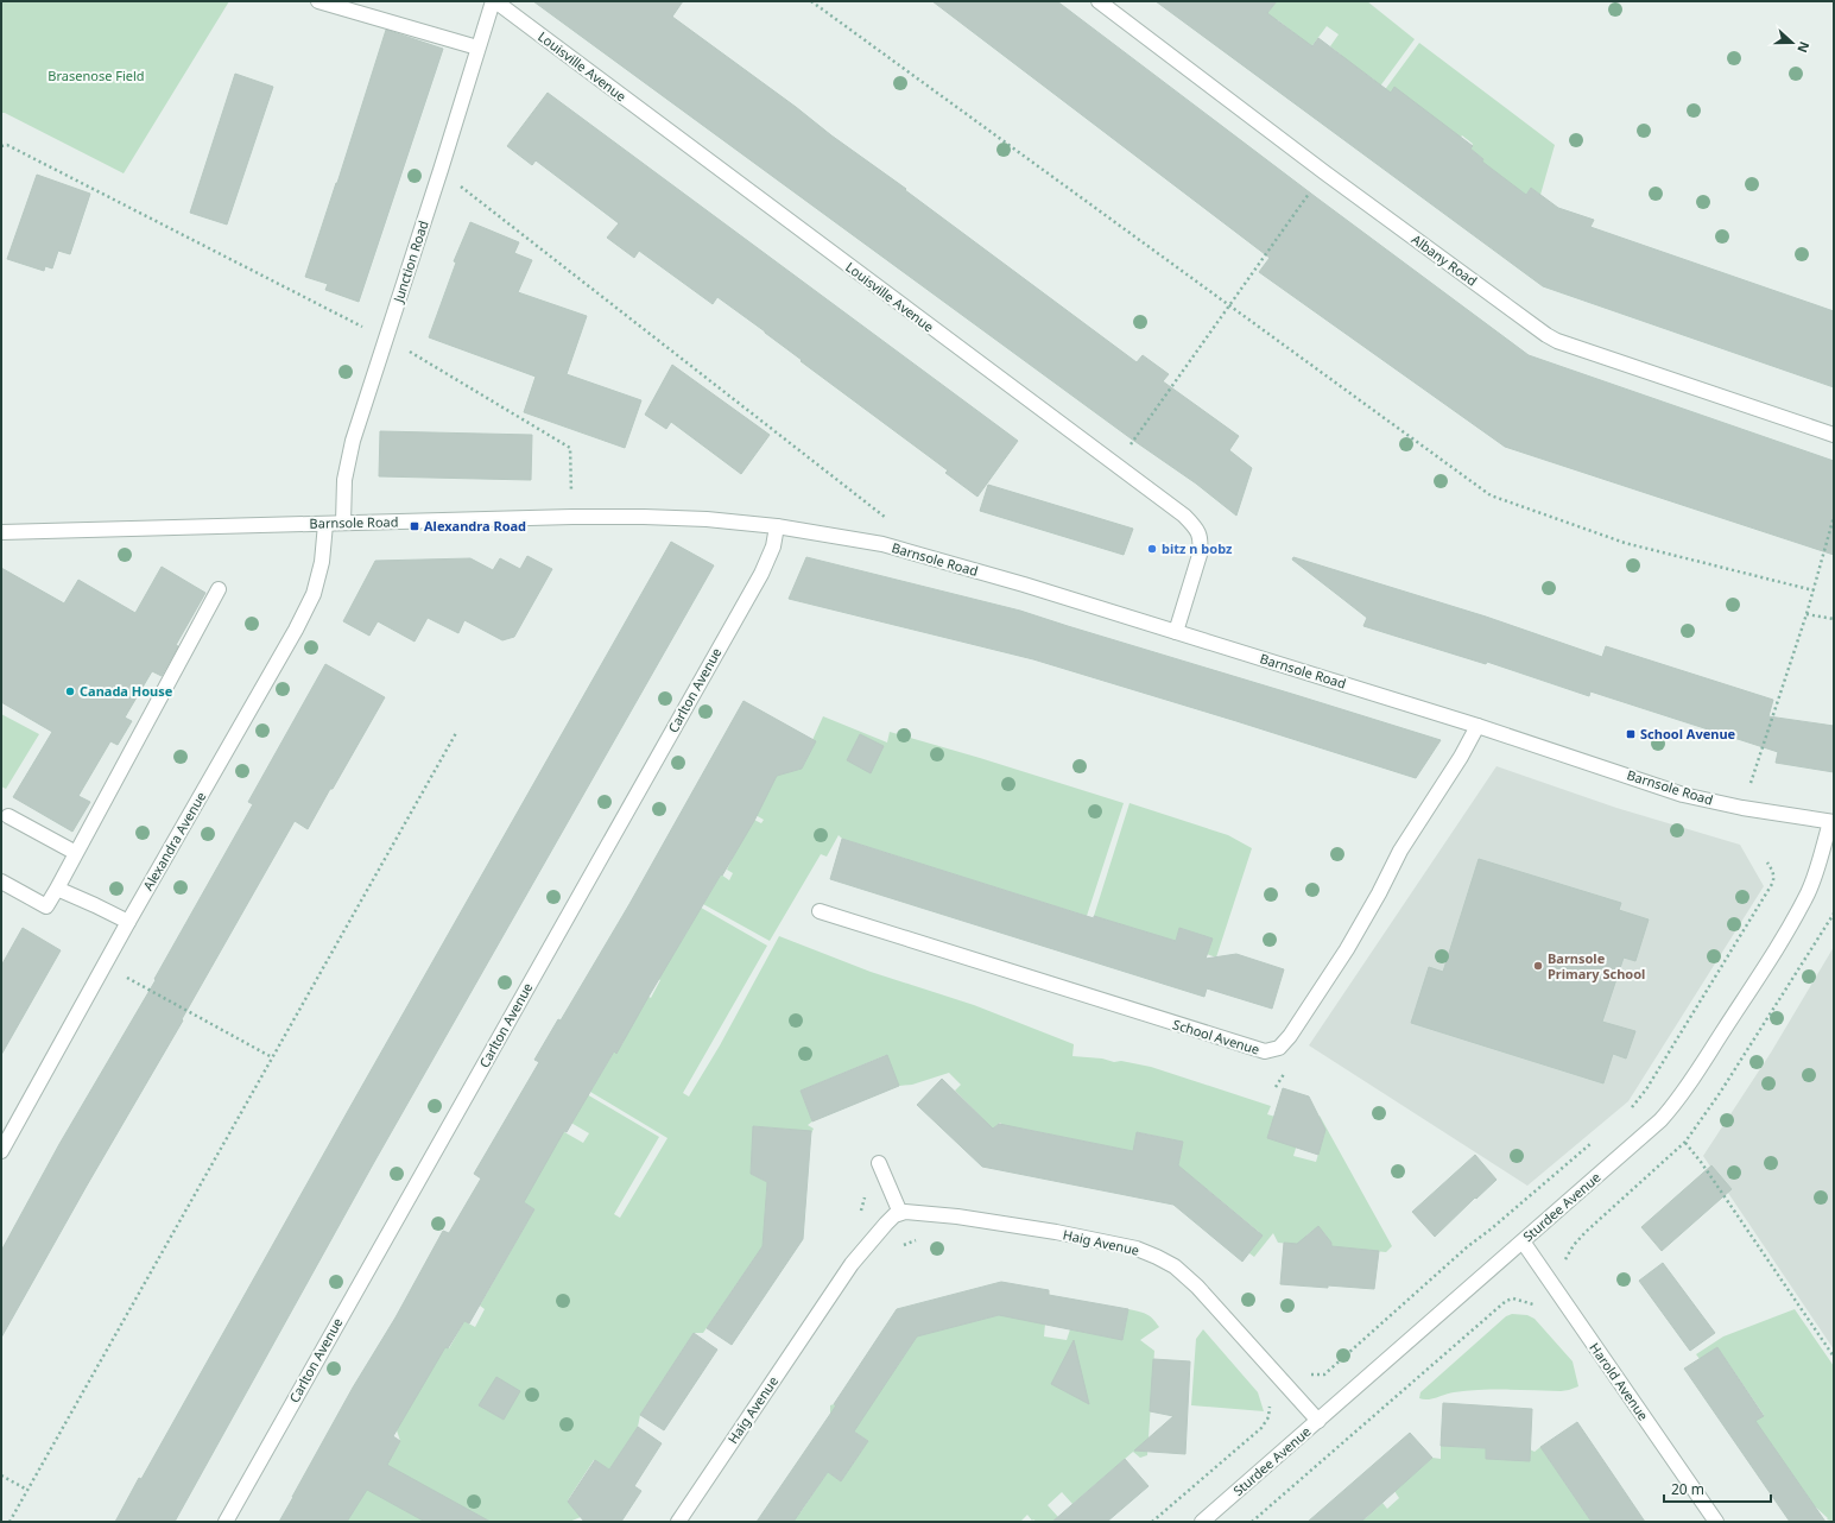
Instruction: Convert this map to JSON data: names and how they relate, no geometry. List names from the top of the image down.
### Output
{
  "streets": {
    "street": [
      "Louisville Avenue",
      "Albany Road",
      "Junction Road",
      "Barnsole Road",
      "Carlton Avenue",
      "Alexandra Avenue",
      "School Avenue",
      "Sturdee Avenue",
      "Haig Avenue",
      "Harold Avenue"
    ]
  },
  "crossings": [
    ["Louisville Avenue", "Junction Road"],
    ["Louisville Avenue", "Barnsole Road"],
    ["Junction Road", "Barnsole Road"],
    ["Barnsole Road", "Carlton Avenue"],
    ["Barnsole Road", "Alexandra Avenue"],
    ["Barnsole Road", "School Avenue"],
    ["Barnsole Road", "Sturdee Avenue"],
    ["Sturdee Avenue", "Haig Avenue"],
    ["Sturdee Avenue", "Harold Avenue"]
  ],
  "parks": ["Brasenose Field"],
  "places": {
    "transit": ["Alexandra Road", "School Avenue"],
    "other": ["bitz n bobz", "Canada House", "Barnsole Primary School"]
  },
  "scale_bar": "20 m",
  "north": "right"
}
